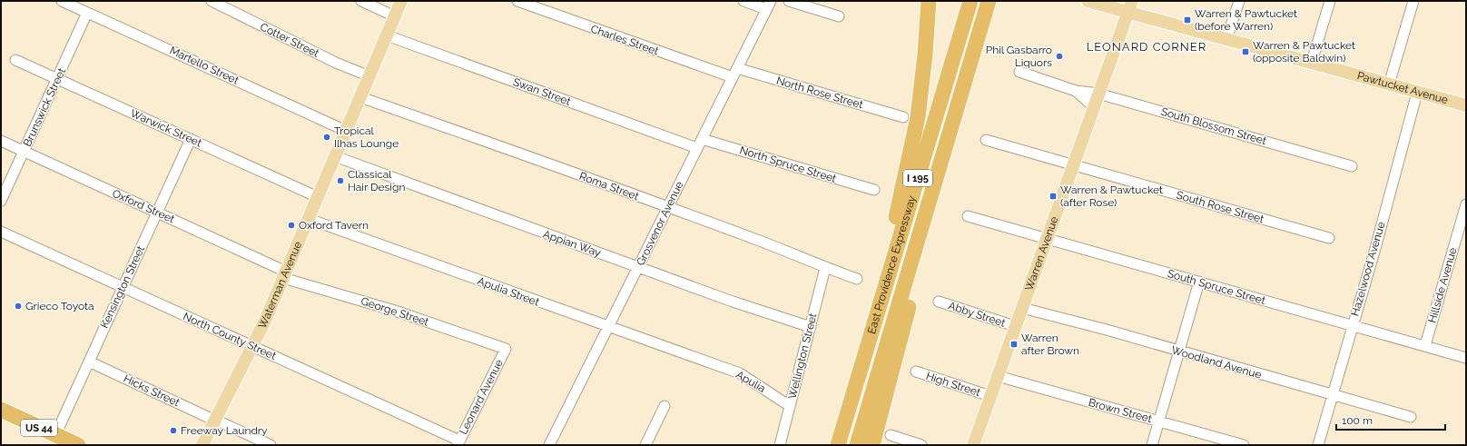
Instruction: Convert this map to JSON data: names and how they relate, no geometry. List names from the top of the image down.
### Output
{
  "streets": {
    "highway": ["I 195", "East Providence Expressway", "US 44"],
    "main road": ["Pawtucket Avenue", "Warren Avenue", "Waterman Avenue"],
    "street": [
      "Cotter Street",
      "Charles Street",
      "Martello Street",
      "Swan Street",
      "North Rose Street",
      "Brunswick Street",
      "South Blossom Street",
      "Warwick Street",
      "North Spruce Street",
      "Roma Street",
      "Oxford Street",
      "South Rose Street",
      "Grosvenor Avenue",
      "Appian Way",
      "Hazelwood Avenue",
      "Hillside Avenue",
      "Kensington Street",
      "South Spruce Street",
      "Apulia Street",
      "George Street",
      "Abby Street",
      "North County Street",
      "Wellington Street",
      "Woodland Avenue",
      "Apulia",
      "High Street",
      "Hicks Street",
      "Leonard Avenue",
      "Brown Street"
    ]
  },
  "crossings": [
    ["Cotter Street", "Waterman Avenue"],
    ["Charles Street", "Grosvenor Avenue"],
    ["Martello Street", "Brunswick Street"],
    ["Martello Street", "Waterman Avenue"],
    ["Pawtucket Avenue", "Warren Avenue"],
    ["Pawtucket Avenue", "Hazelwood Avenue"],
    ["Swan Street", "Grosvenor Avenue"],
    ["Swan Street", "Waterman Avenue"],
    ["North Rose Street", "Grosvenor Avenue"],
    ["Brunswick Street", "Warwick Street"],
    ["Brunswick Street", "Oxford Street"],
    ["South Blossom Street", "Warren Avenue"],
    ["Warwick Street", "Waterman Avenue"],
    ["Warwick Street", "Kensington Street"],
    ["North Spruce Street", "Grosvenor Avenue"],
    ["Roma Street", "Grosvenor Avenue"],
    ["Roma Street", "Waterman Avenue"],
    ["Roma Street", "Wellington Street"],
    ["Oxford Street", "Waterman Avenue"],
    ["Oxford Street", "Kensington Street"],
    ["Oxford Street", "George Street"],
    ["South Rose Street", "Warren Avenue"],
    ["Grosvenor Avenue", "Appian Way"],
    ["Grosvenor Avenue", "Apulia Street"],
    ["Appian Way", "Waterman Avenue"],
    ["Appian Way", "Wellington Street"],
    ["Warren Avenue", "South Spruce Street"],
    ["Warren Avenue", "Abby Street"],
    ["Warren Avenue", "Woodland Avenue"],
    ["Warren Avenue", "High Street"],
    ["Warren Avenue", "Brown Street"],
    ["Hazelwood Avenue", "South Spruce Street"],
    ["Hazelwood Avenue", "Woodland Avenue"],
    ["Waterman Avenue", "Apulia Street"],
    ["Waterman Avenue", "George Street"],
    ["Waterman Avenue", "North County Street"],
    ["Waterman Avenue", "Hicks Street"],
    ["Hillside Avenue", "South Spruce Street"],
    ["Kensington Street", "North County Street"],
    ["Kensington Street", "Hicks Street"],
    ["Kensington Street", "US 44"],
    ["Apulia Street", "Apulia"],
    ["George Street", "Leonard Avenue"],
    ["North County Street", "Leonard Avenue"],
    ["Wellington Street", "Apulia"]
  ],
  "districts": ["LEONARD CORNER"],
  "places": {
    "transit": [
      "Warren & Pawtucket (before Warren)",
      "Warren & Pawtucket (opposite Baldwin)",
      "Warren & Pawtucket (after Rose)",
      "Warren after Brown"
    ],
    "other": [
      "Phil Gasbarro Liquors",
      "Tropical Ilhas Lounge",
      "Classical Hair Design",
      "Oxford Tavern",
      "Grieco Toyota",
      "Freeway Laundry"
    ]
  },
  "scale_bar": "100 m"
}
